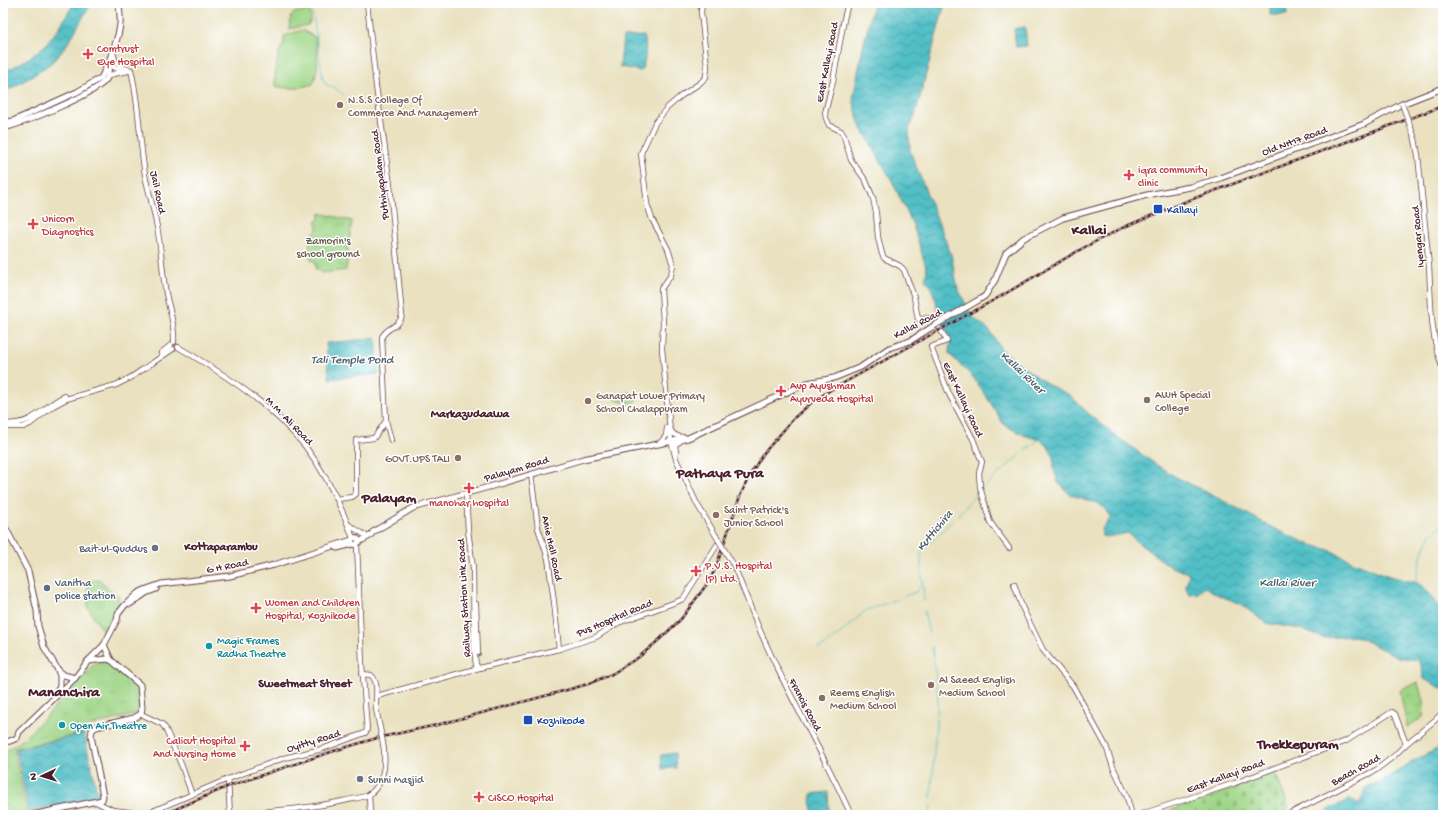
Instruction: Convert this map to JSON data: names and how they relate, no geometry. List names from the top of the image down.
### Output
{
  "streets": {
    "main road": [
      "Old NH17 Road",
      "Kallai Road",
      "Palayam Road",
      "G H Road"
    ],
    "street": [
      "East Kallayi Road",
      "Puthiyapalam Road",
      "Jail Road",
      "Iyengar Road",
      "M.M. Ali Road",
      "Anie Hall Road",
      "Railway Station Link Road",
      "Pvs Hospital Road",
      "Francis Road",
      "Oyitty Road",
      "Beach Road"
    ]
  },
  "crossings": [
    ["East Kallayi Road", "Beach Road"],
    ["Old NH17 Road", "Iyengar Road"],
    ["Old NH17 Road", "Kallai Road"],
    ["Jail Road", "M.M. Ali Road"],
    ["Kallai Road", "Palayam Road"],
    ["Kallai Road", "Francis Road"],
    ["M.M. Ali Road", "G H Road"],
    ["M.M. Ali Road", "Oyitty Road"],
    ["Palayam Road", "Anie Hall Road"],
    ["Palayam Road", "Railway Station Link Road"],
    ["Palayam Road", "Francis Road"],
    ["Anie Hall Road", "Pvs Hospital Road"],
    ["Railway Station Link Road", "Pvs Hospital Road"]
  ],
  "districts": [
    "Kallai",
    "Markazudaawa",
    "Pathaya Pura",
    "Palayam",
    "Kottaparambu",
    "Sweetmeat Street",
    "Mananchira",
    "Thekkepuram"
  ],
  "water": ["Tali Temple Pond", "Kallai River", "Kuttichira"],
  "parks": ["Zamorin's school ground"],
  "places": {
    "health": [
      "Comtrust Eye Hospital",
      "iqra community clinic",
      "Unicorn Diagnostics",
      "Avp Ayushman Ayurveda Hospital",
      "manohar hospital",
      "P.V.S. Hospital (P) Ltd.",
      "Women and Children Hospital, Kozhikode",
      "Calicut Hospital And Nursing Home",
      "CISCO Hospital"
    ],
    "other": [
      "N.S.S College Of Commerce And Management",
      "AWH Special College",
      "Ganapat Lower Primary School Chalappuram",
      "GOVT.UPS TALI",
      "Saint Patrick's Junior School",
      "Bait-ul-Quddus",
      "Vanitha police station",
      "Magic Frames Radha Theatre",
      "Al Saeed English Medium School",
      "Reems English Medium School",
      "Open Air Theatre",
      "Sunni Masjid"
    ],
    "transit": ["Kallayi", "Kozhikode"]
  },
  "north": "left"
}
